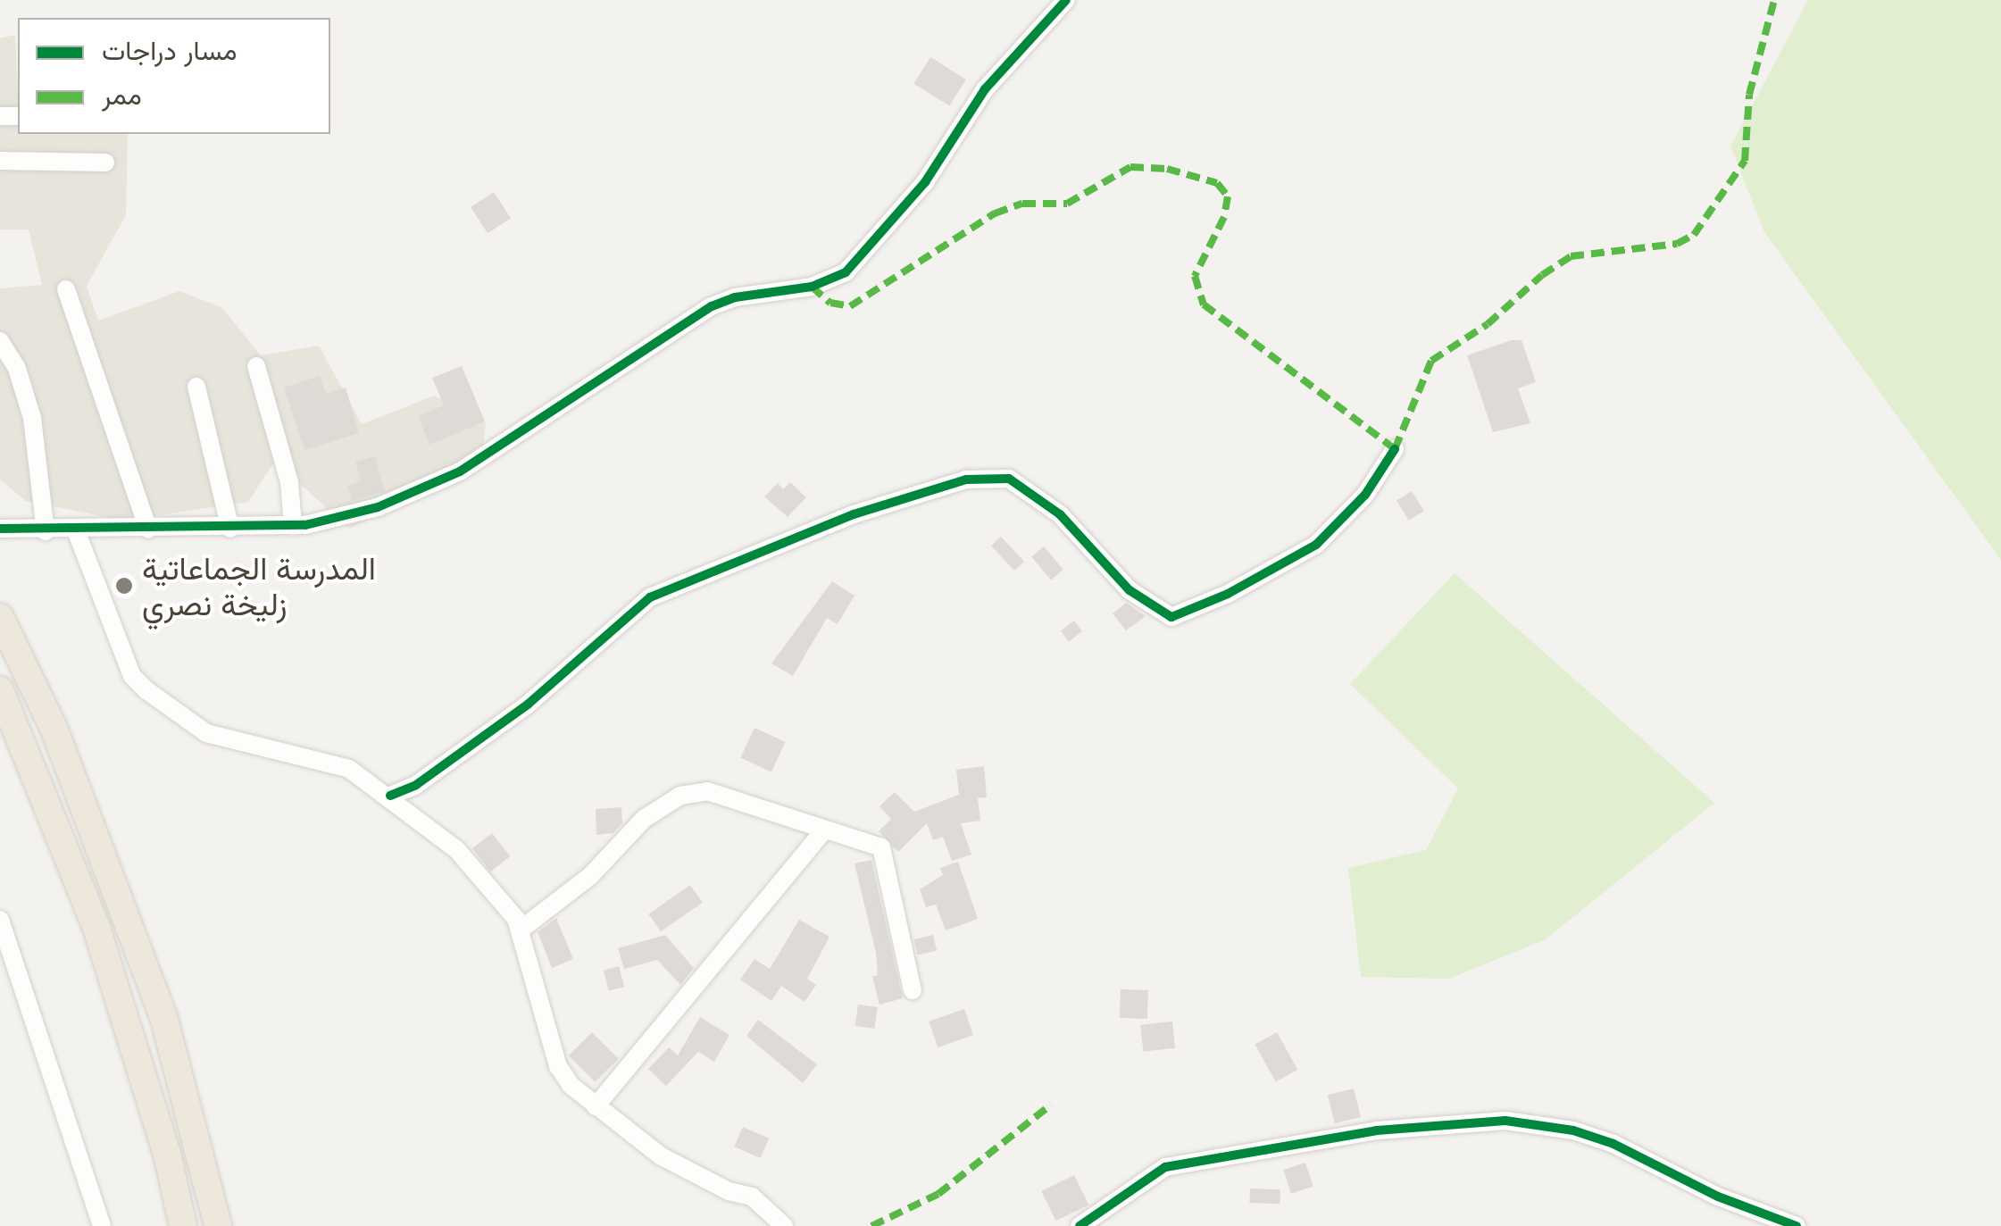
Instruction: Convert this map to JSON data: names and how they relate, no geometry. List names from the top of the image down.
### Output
{
  "places": ["المدرسة الجماعاتية زليخة نصري"],
  "legend": ["مسار دراجات", "ممر"]
}
